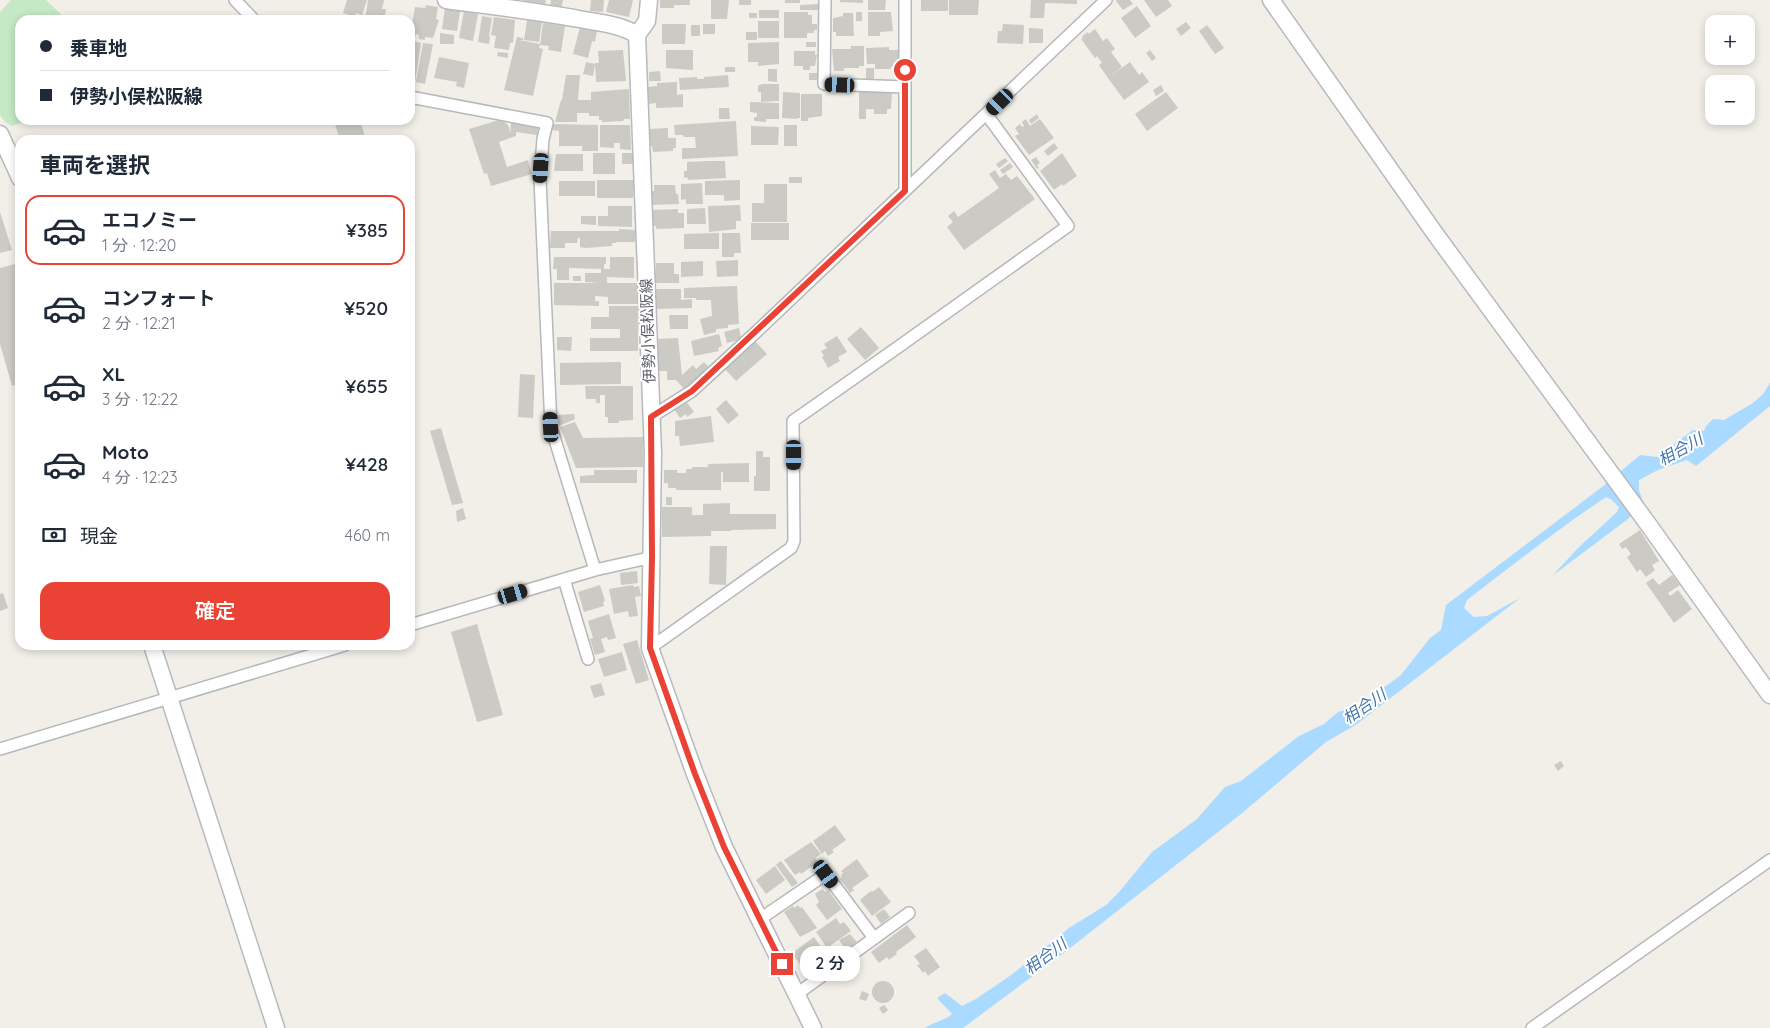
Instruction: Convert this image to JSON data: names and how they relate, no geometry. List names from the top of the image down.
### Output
{
  "streets": {
    "street": ["伊勢小俣松阪線"]
  },
  "water": ["相合川"],
  "page": {
    "map_buttons": ["+", "−"],
    "banner": ["乗車地", "伊勢小俣松阪線"],
    "heading": "車両を選択",
    "list": [
      {
        "name": "エコノミー",
        "note": "1 分 · 12:20",
        "value": "¥385"
      },
      {
        "name": "コンフォート",
        "note": "2 分 · 12:21",
        "value": "¥520"
      },
      {
        "name": "XL",
        "note": "3 分 · 12:22",
        "value": "¥655"
      },
      {
        "name": "Moto",
        "note": "4 分 · 12:23",
        "value": "¥428"
      }
    ],
    "pay": ["現金", "460 m"],
    "buttons": "確定",
    "bubble": "2 分"
  }
}
